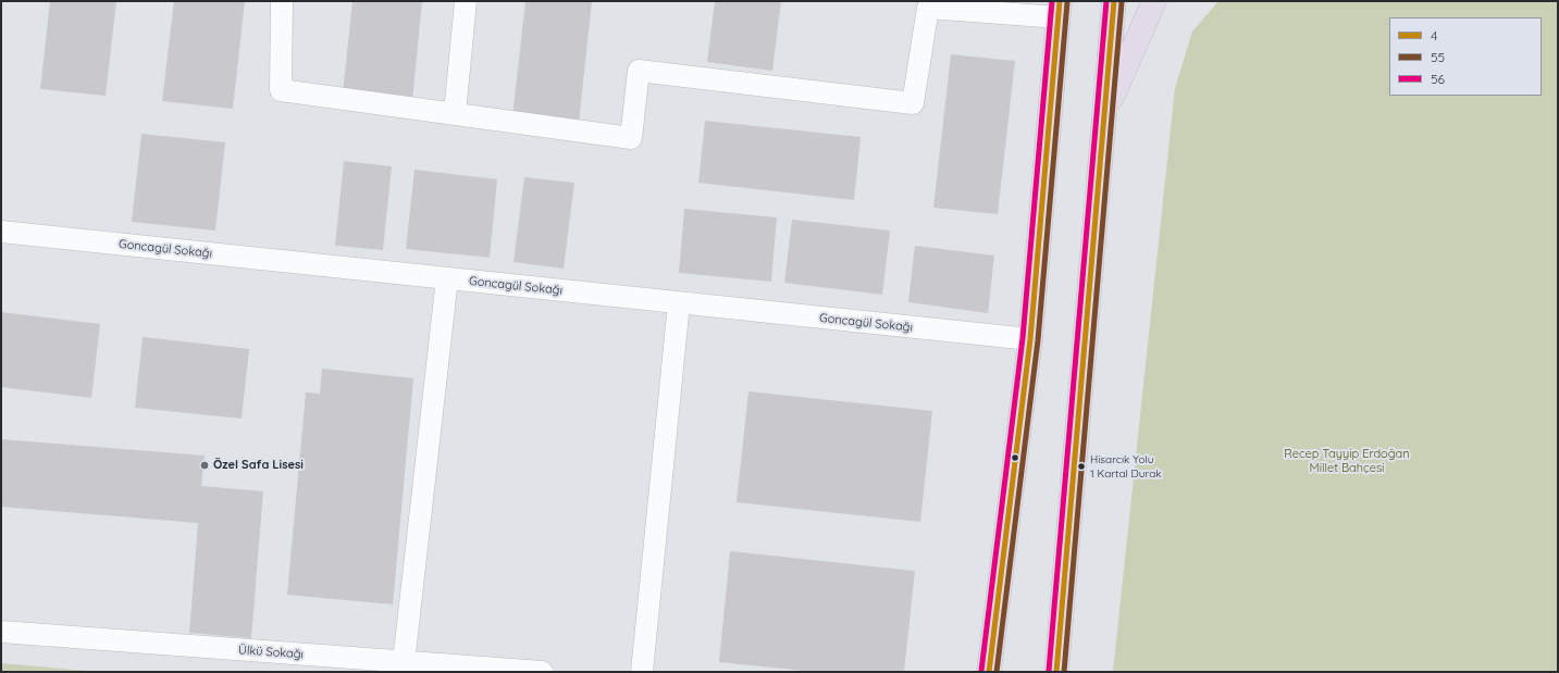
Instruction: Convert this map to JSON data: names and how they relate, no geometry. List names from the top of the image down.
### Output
{
  "streets": {
    "street": ["Goncagül Sokağı", "Ülkü Sokağı"]
  },
  "parks": ["Recep Tayyip Erdoğan Millet Bahçesi"],
  "places": ["Özel Safa Lisesi", "Hisarcık Yolu 1 Kartal Durak"],
  "lines": ["transit line 4", "transit line 56", "transit line 55"],
  "legend": ["4", "55", "56"]
}
